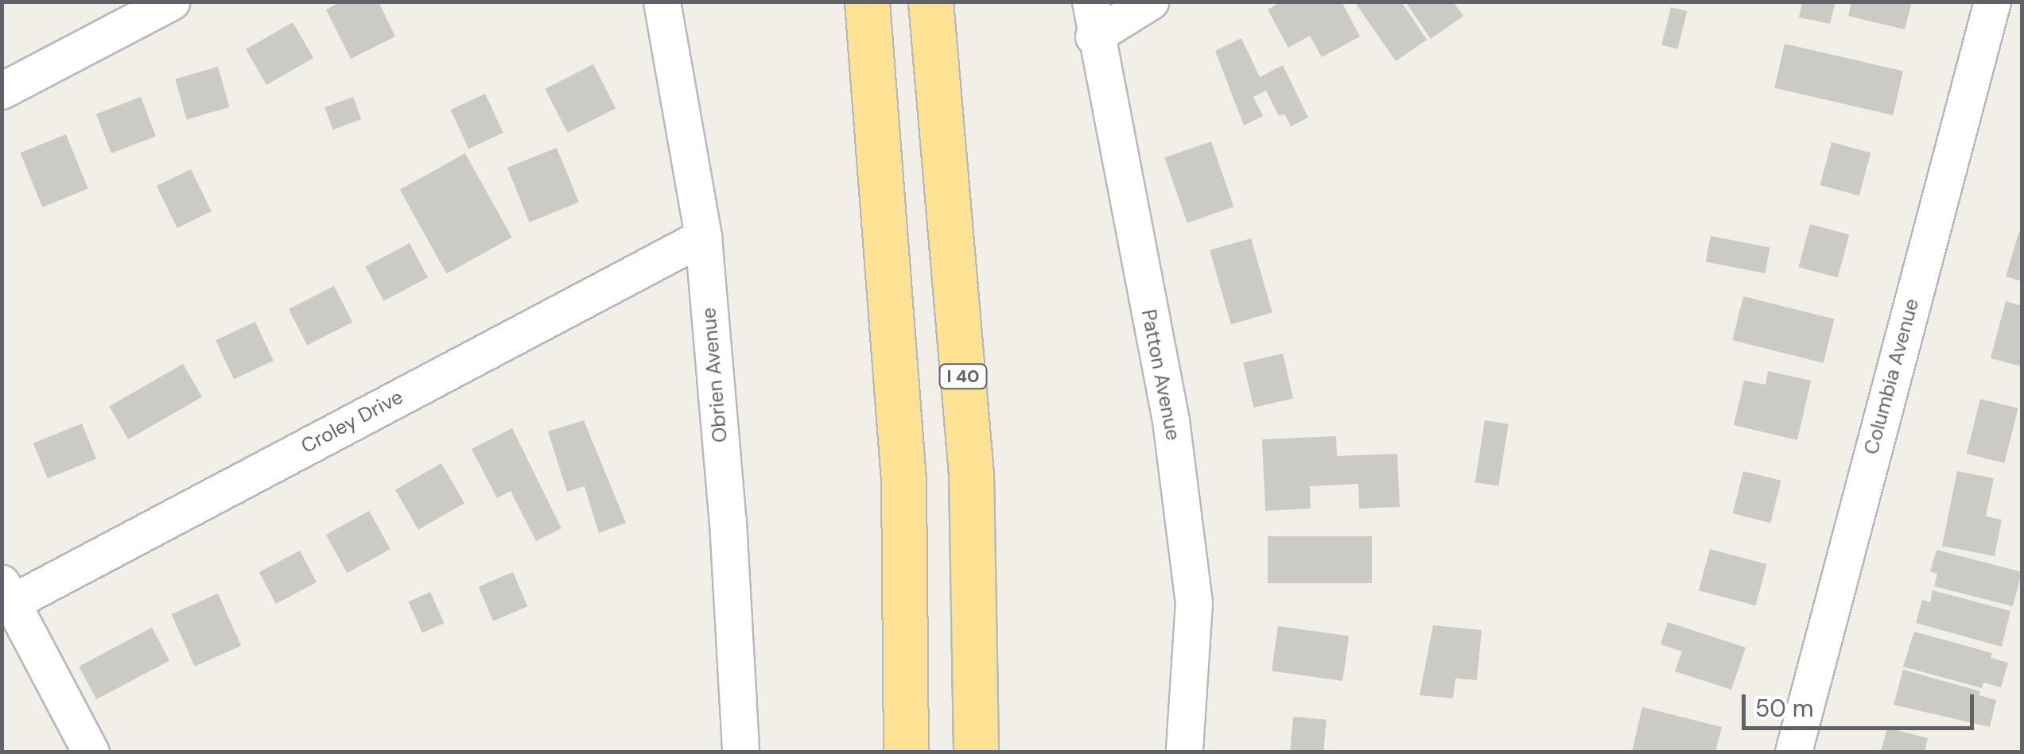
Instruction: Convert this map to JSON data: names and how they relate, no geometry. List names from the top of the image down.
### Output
{
  "streets": {
    "highway": ["I 40"],
    "street": [
      "Obrien Avenue",
      "Patton Avenue",
      "Columbia Avenue",
      "Croley Drive"
    ]
  },
  "crossings": [
    ["Obrien Avenue", "Croley Drive"]
  ],
  "scale_bar": "50 m"
}
